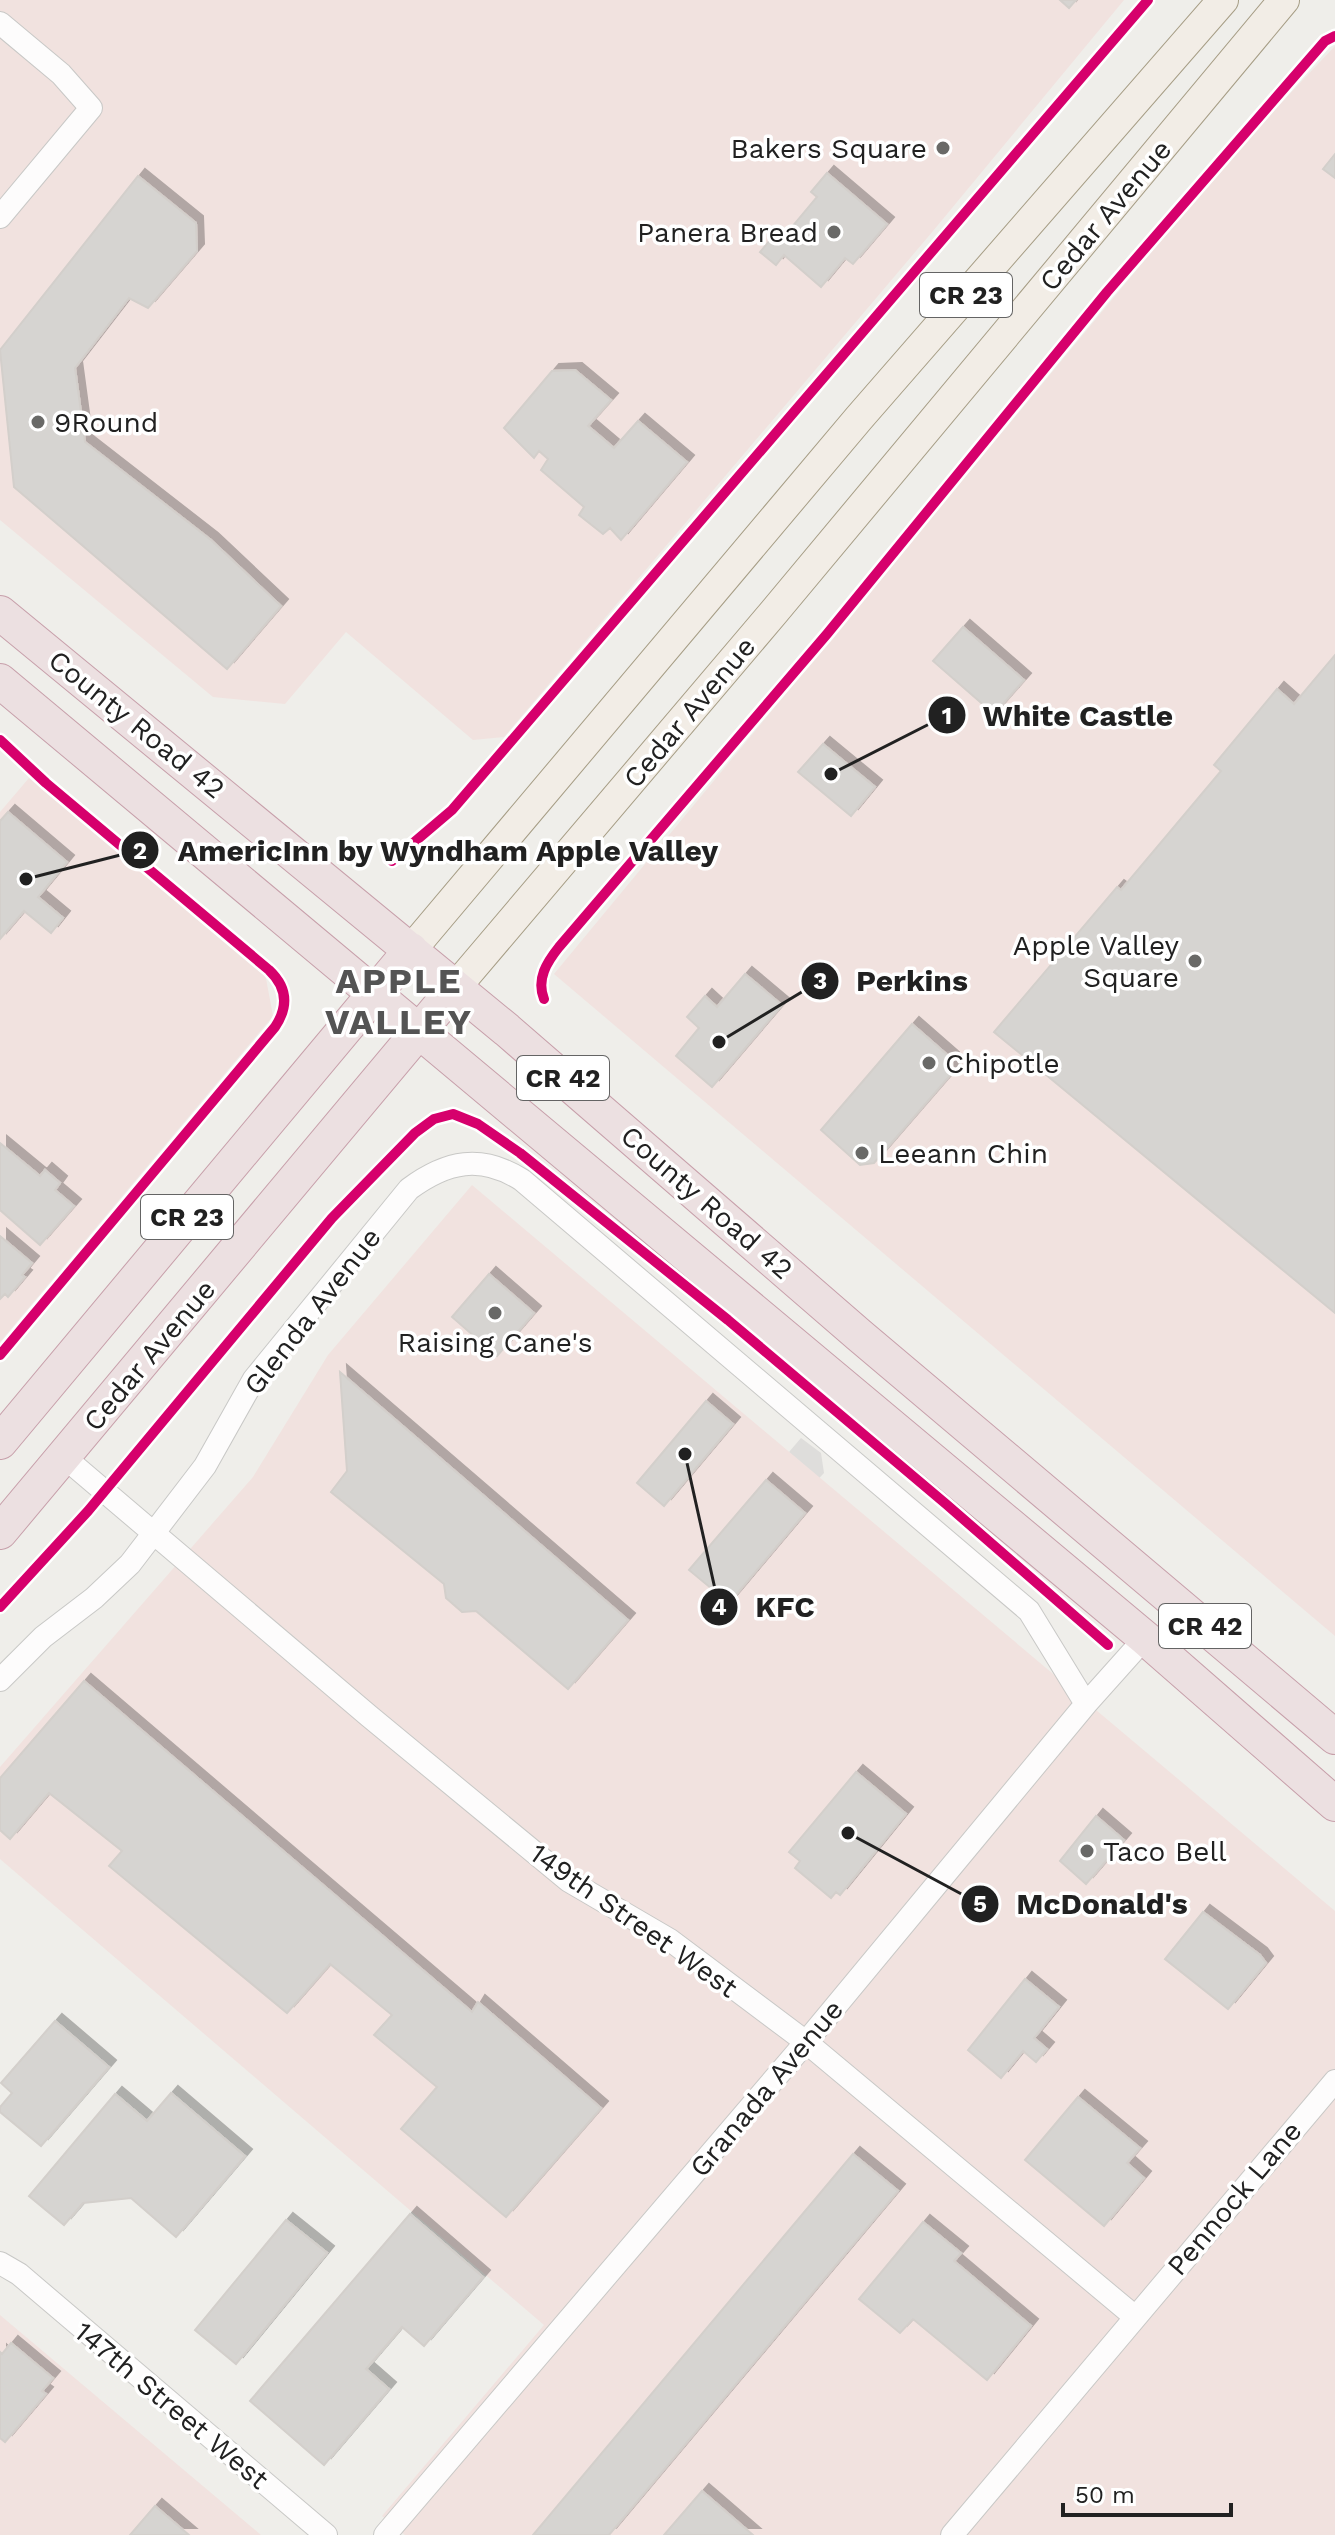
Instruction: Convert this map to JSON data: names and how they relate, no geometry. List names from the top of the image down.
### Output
{
  "streets": {
    "highway": [
      "Cedar Avenue",
      "CR 23",
      "County Road 42",
      "CR 42"
    ],
    "street": [
      "Glenda Avenue",
      "149th Street West",
      "Granada Avenue",
      "Pennock Lane",
      "147th Street West"
    ]
  },
  "crossings": [
    ["Cedar Avenue", "County Road 42"],
    ["Cedar Avenue", "149th Street West"],
    ["County Road 42", "Granada Avenue"],
    ["Glenda Avenue", "149th Street West"],
    ["Glenda Avenue", "Granada Avenue"],
    ["149th Street West", "Granada Avenue"],
    ["149th Street West", "Pennock Lane"]
  ],
  "districts": ["APPLE VALLEY"],
  "places": [
    "Bakers Square",
    "Panera Bread",
    "9Round",
    "White Castle",
    "AmericInn by Wyndham Apple Valley",
    "Apple Valley Square",
    "Perkins",
    "Chipotle",
    "Leeann Chin",
    "Raising Cane's",
    "KFC",
    "McDonald's",
    "Taco Bell"
  ],
  "scale_bar": "50 m"
}
